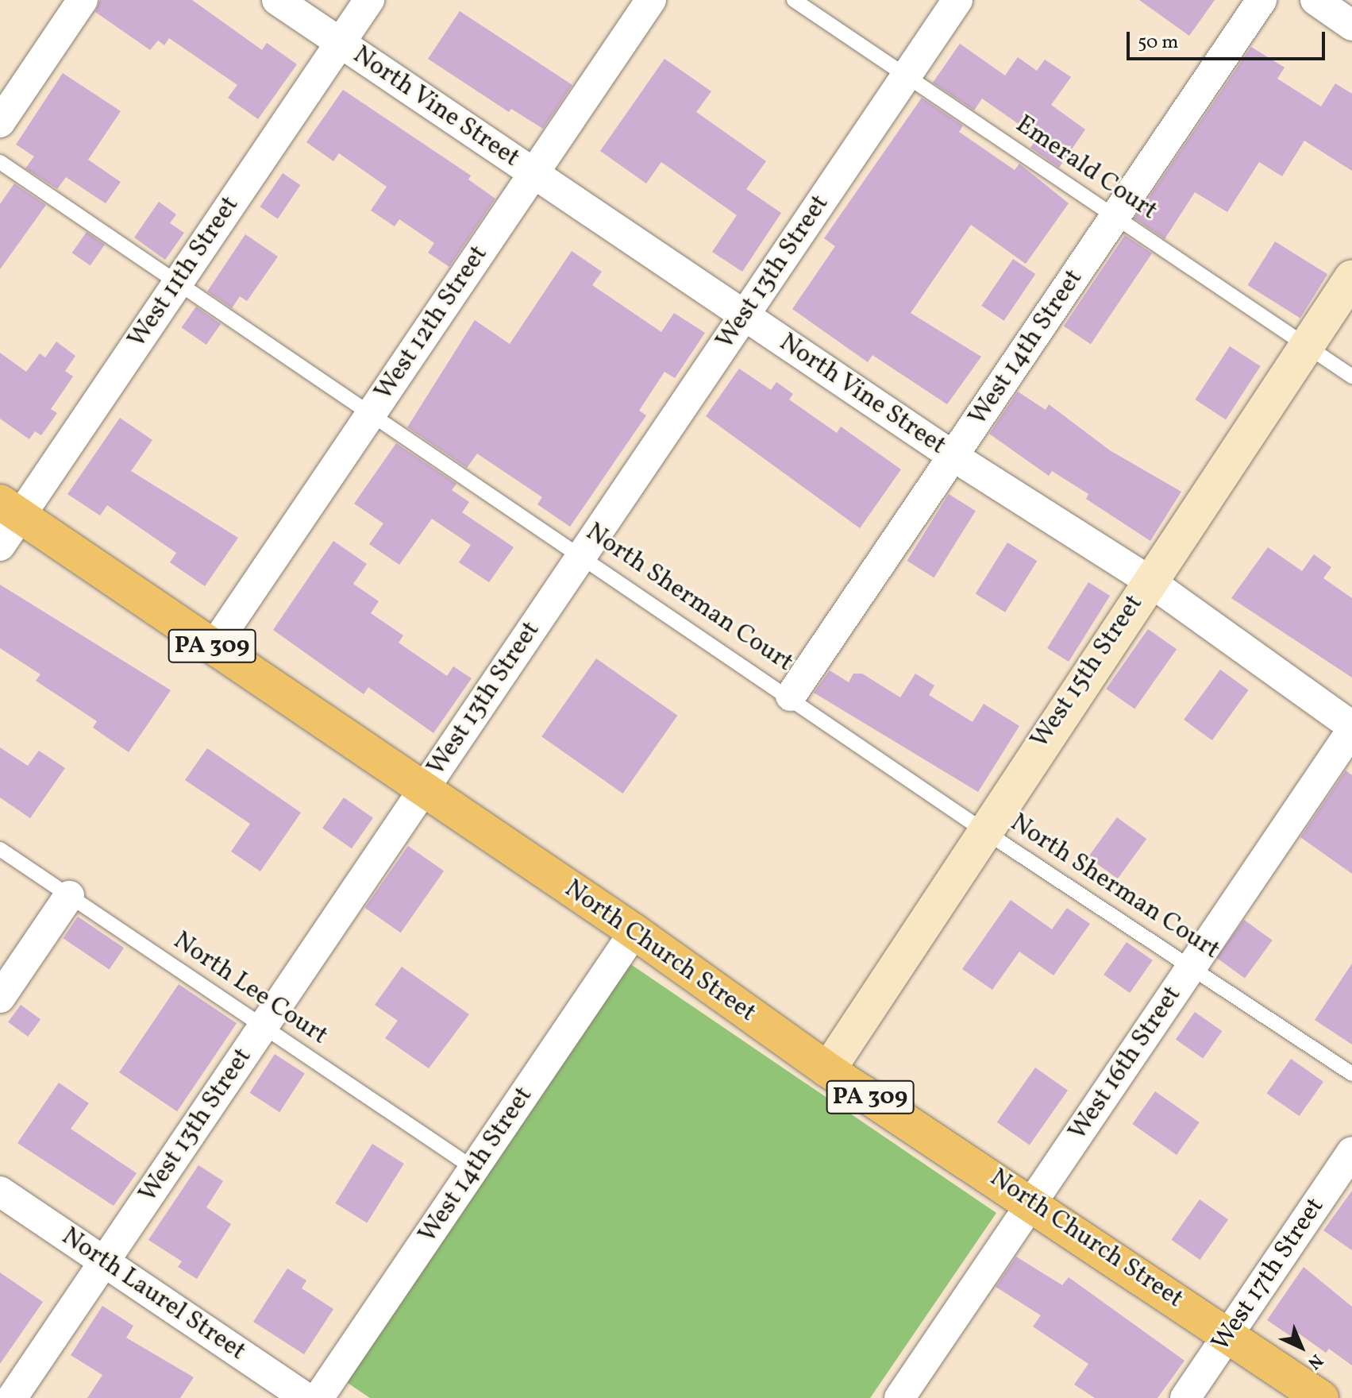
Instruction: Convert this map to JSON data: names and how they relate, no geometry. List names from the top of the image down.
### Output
{
  "streets": {
    "main road": ["PA 309", "West 15th Street", "North Church Street"],
    "street": [
      "North Vine Street",
      "West 11th Street",
      "West 13th Street",
      "West 12th Street",
      "West 14th Street",
      "West 16th Street",
      "West 17th Street",
      "North Laurel Street"
    ],
    "lane": ["Emerald Court", "North Sherman Court", "North Lee Court"]
  },
  "crossings": [
    ["North Vine Street", "West 11th Street"],
    ["North Vine Street", "West 13th Street"],
    ["North Vine Street", "West 12th Street"],
    ["North Vine Street", "West 14th Street"],
    ["North Vine Street", "West 15th Street"],
    ["North Vine Street", "West 16th Street"],
    ["Emerald Court", "West 13th Street"],
    ["Emerald Court", "West 14th Street"],
    ["Emerald Court", "West 15th Street"],
    ["West 11th Street", "North Sherman Court"],
    ["West 11th Street", "North Church Street"],
    ["West 13th Street", "North Sherman Court"],
    ["West 13th Street", "North Church Street"],
    ["West 13th Street", "North Lee Court"],
    ["West 13th Street", "North Laurel Street"],
    ["West 12th Street", "North Sherman Court"],
    ["West 12th Street", "North Church Street"],
    ["West 14th Street", "North Sherman Court"],
    ["West 14th Street", "North Church Street"],
    ["West 14th Street", "North Lee Court"],
    ["North Sherman Court", "West 15th Street"],
    ["North Sherman Court", "West 16th Street"],
    ["West 15th Street", "North Church Street"],
    ["North Church Street", "West 16th Street"],
    ["North Church Street", "West 17th Street"]
  ],
  "scale_bar": "50 m",
  "north": "bottom right"
}
